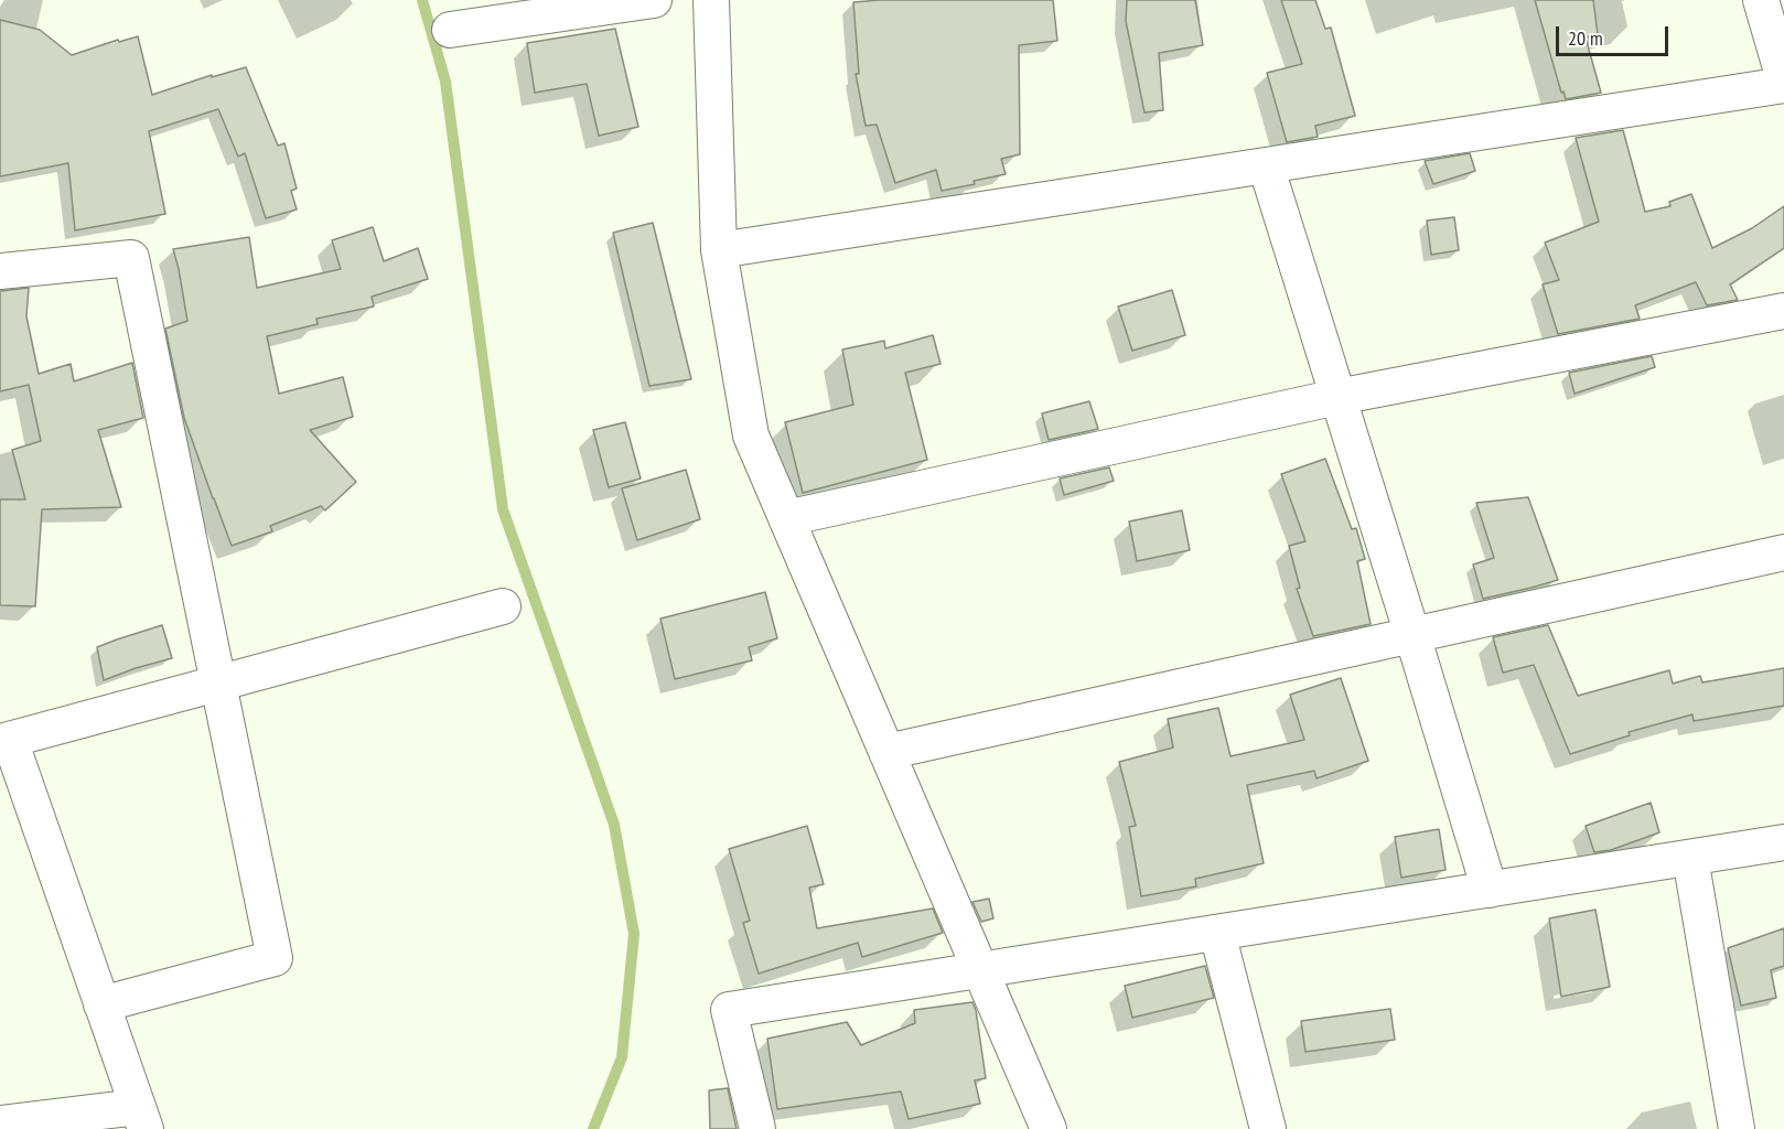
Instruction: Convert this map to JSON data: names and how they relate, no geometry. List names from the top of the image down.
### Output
{
  "scale_bar": "20 m"
}
